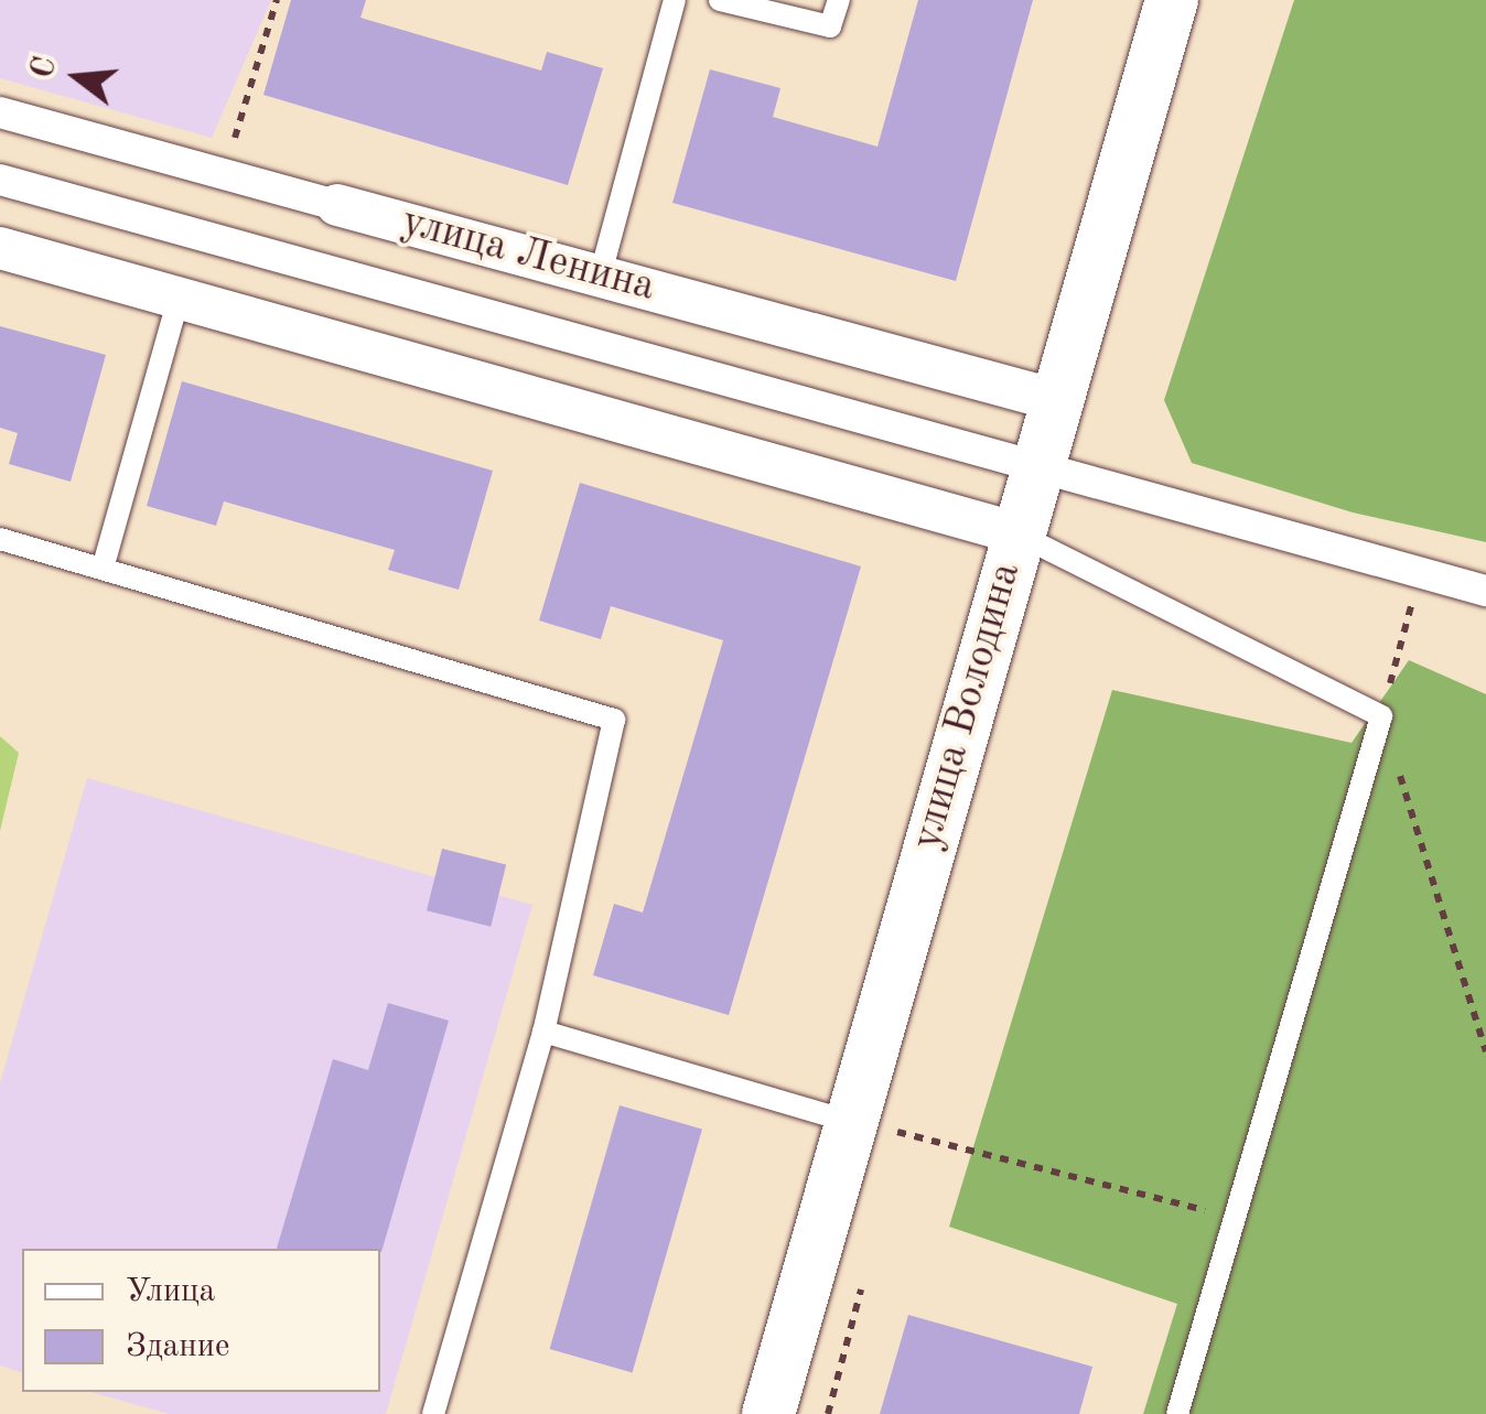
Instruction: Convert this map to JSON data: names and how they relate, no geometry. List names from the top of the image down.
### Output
{
  "streets": {
    "street": ["улица Ленина", "улица Володина"]
  },
  "crossings": [
    ["улица Ленина", "улица Володина"]
  ],
  "legend": ["Улица", "Здание"],
  "north": "left"
}
